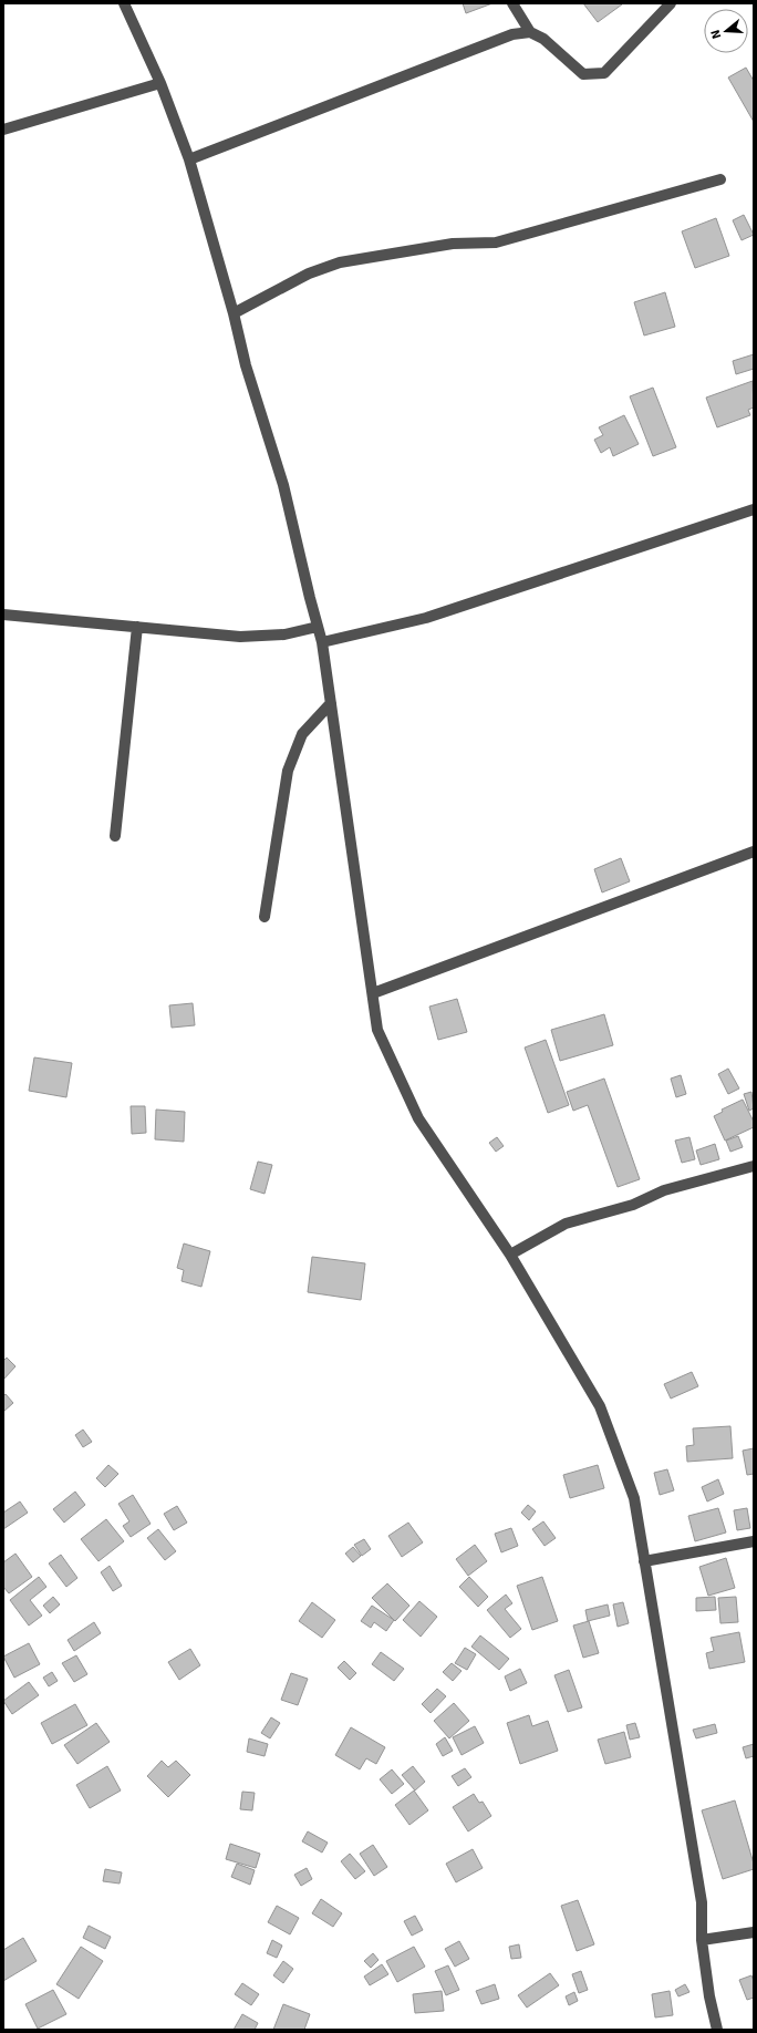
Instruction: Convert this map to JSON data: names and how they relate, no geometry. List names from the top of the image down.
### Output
{
  "north": "left"
}
